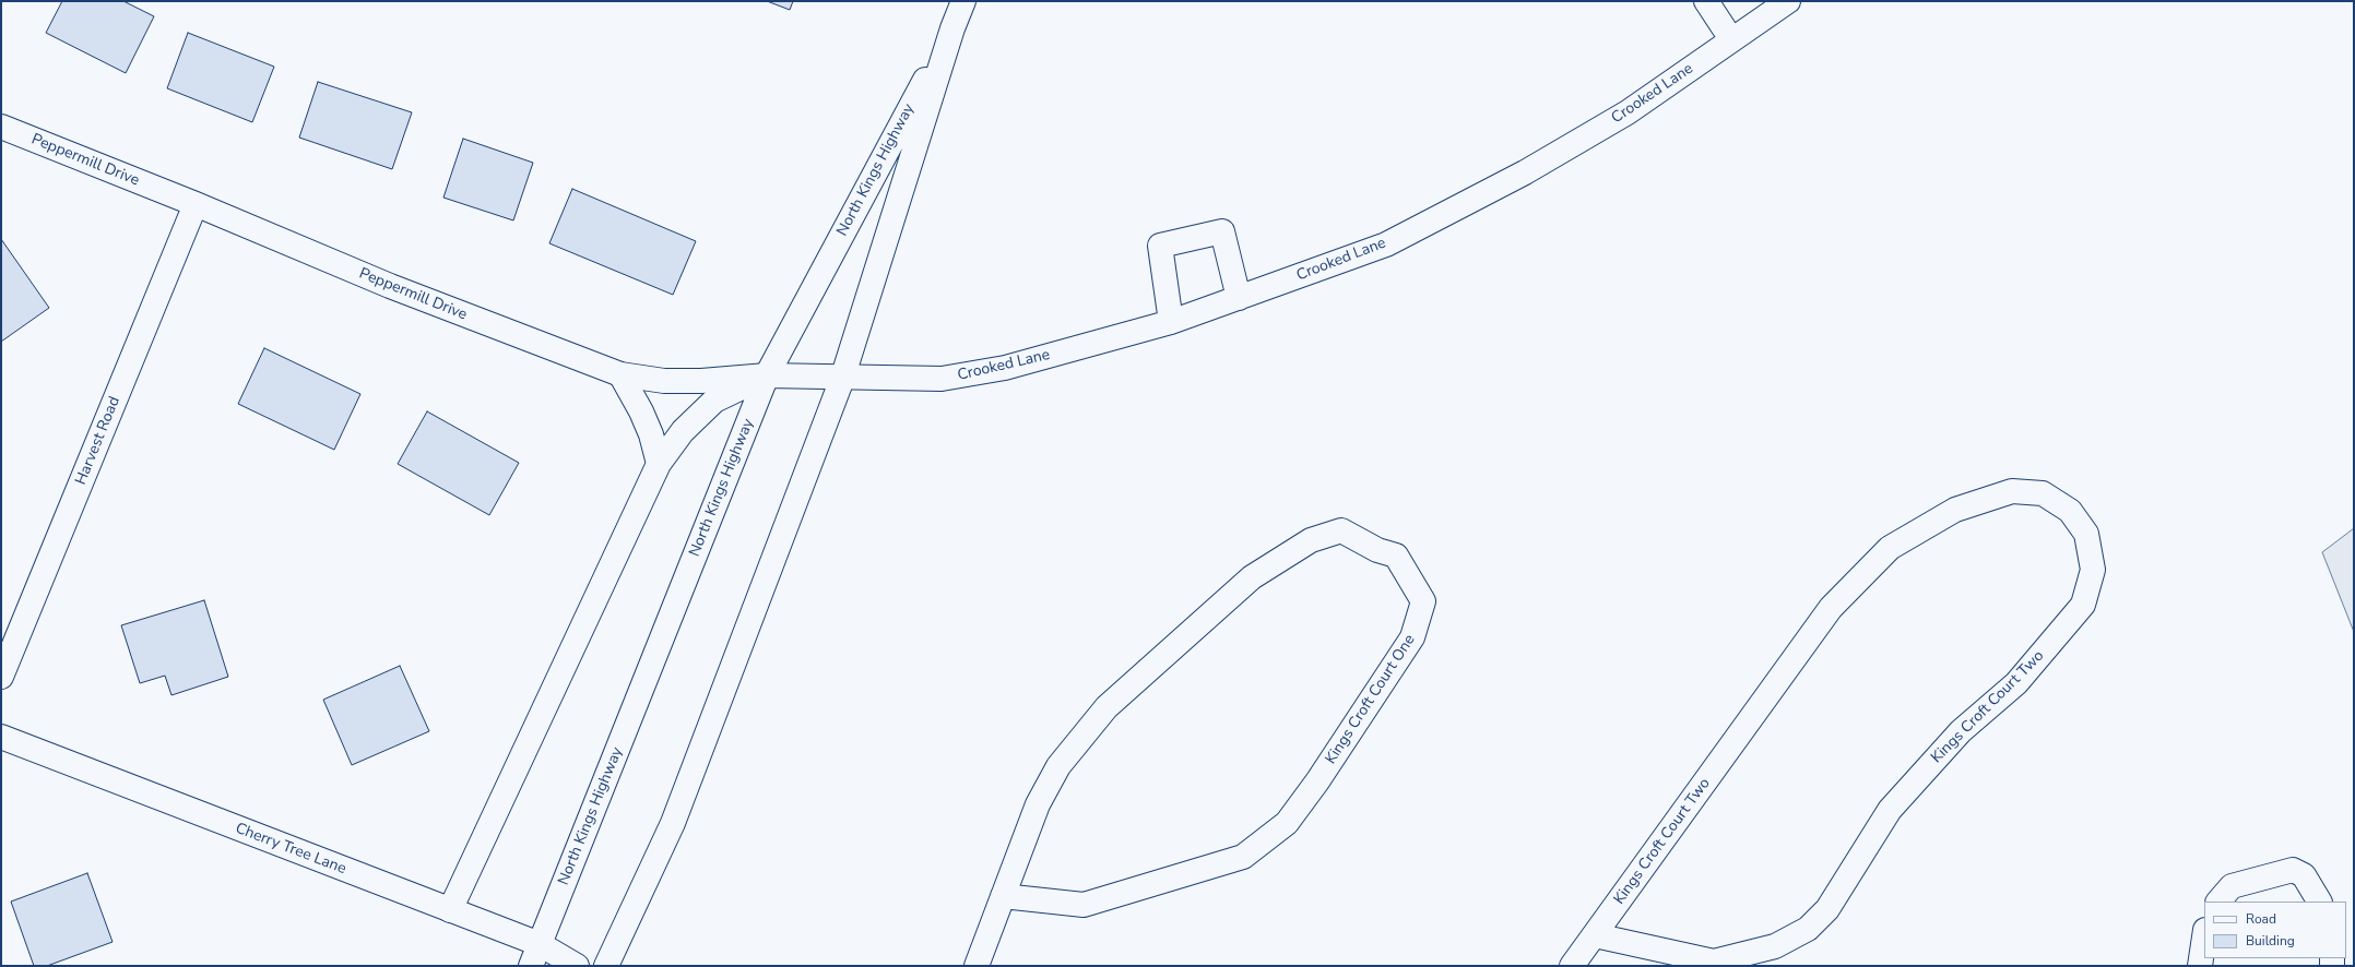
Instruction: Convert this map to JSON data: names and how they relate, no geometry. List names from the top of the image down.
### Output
{
  "streets": {
    "street": [
      "Crooked Lane",
      "Peppermill Drive",
      "North Kings Highway",
      "Harvest Road",
      "Kings Croft Court One",
      "Kings Croft Court Two",
      "Cherry Tree Lane"
    ]
  },
  "crossings": [
    ["Crooked Lane", "Peppermill Drive"],
    ["Crooked Lane", "North Kings Highway"],
    ["Peppermill Drive", "North Kings Highway"],
    ["Peppermill Drive", "Harvest Road"],
    ["North Kings Highway", "Cherry Tree Lane"]
  ],
  "legend": ["Road", "Building"]
}
